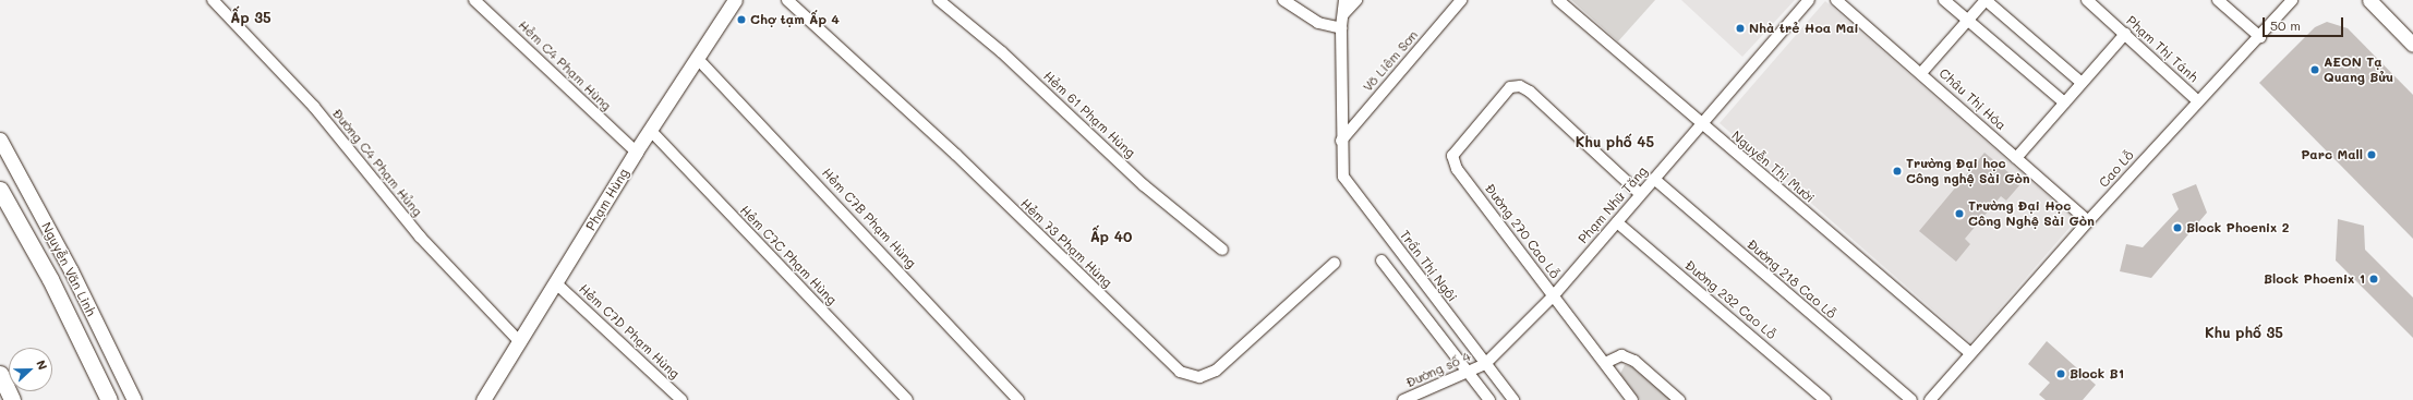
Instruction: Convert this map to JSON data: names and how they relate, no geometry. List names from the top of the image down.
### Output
{
  "streets": {
    "highway": ["Nguyễn Văn Linh"],
    "main road": ["Phạm Hùng"],
    "street": [
      "Phạm Thị Tánh",
      "Võ Liêm Sơn",
      "Hẻm C4 Phạm Hùng",
      "Châu Thị Hóa",
      "Hẻm 61 Phạm Hùng",
      "Đường C4 Phạm Hủng",
      "Nguyễn Thị Mười",
      "Cao Lỗ",
      "Phạm Nhữ Tăng",
      "Hẻm C7B Phạm Hùng",
      "Đường 270 Cao Lỗ",
      "Hẻm 73 Phạm Hùng",
      "Hẻm C7C Phạm Hùng",
      "Trần Thị Ngôi",
      "Đường 218 Cao Lỗ",
      "Đường 232 Cao Lỗ",
      "Hẻm C7D Phạm Hùng",
      "Đường số 4"
    ]
  },
  "crossings": [
    ["Phạm Thị Tánh", "Cao Lỗ"],
    ["Võ Liêm Sơn", "Trần Thị Ngôi"],
    ["Hẻm C4 Phạm Hùng", "Phạm Hùng"],
    ["Châu Thị Hóa", "Cao Lỗ"],
    ["Đường C4 Phạm Hủng", "Phạm Hùng"],
    ["Nguyễn Thị Mười", "Cao Lỗ"],
    ["Nguyễn Thị Mười", "Phạm Nhữ Tăng"],
    ["Phạm Hùng", "Hẻm C7B Phạm Hùng"],
    ["Phạm Hùng", "Hẻm C7C Phạm Hùng"],
    ["Phạm Hùng", "Hẻm C7D Phạm Hùng"],
    ["Phạm Nhữ Tăng", "Đường 270 Cao Lỗ"],
    ["Phạm Nhữ Tăng", "Trần Thị Ngôi"],
    ["Phạm Nhữ Tăng", "Đường 218 Cao Lỗ"],
    ["Phạm Nhữ Tăng", "Đường 232 Cao Lỗ"],
    ["Phạm Nhữ Tăng", "Đường số 4"],
    ["Trần Thị Ngôi", "Đường số 4"]
  ],
  "districts": [
    "Ấp 35",
    "Khu phố 45",
    "Ấp 40",
    "Khu phố 35"
  ],
  "places": [
    "Chợ tạm Ấp 4",
    "Nhà trẻ Hoa Mai",
    "AEON Tạ Quang Bửu",
    "Parc Mall",
    "Trường Đại học Công nghệ Sài Gòn",
    "Trường Đại Học Công Nghệ Sài Gòn",
    "Block Phoenix 2",
    "Block Phoenix 1",
    "Block B1"
  ],
  "scale_bar": "50 m",
  "north": "right"
}
